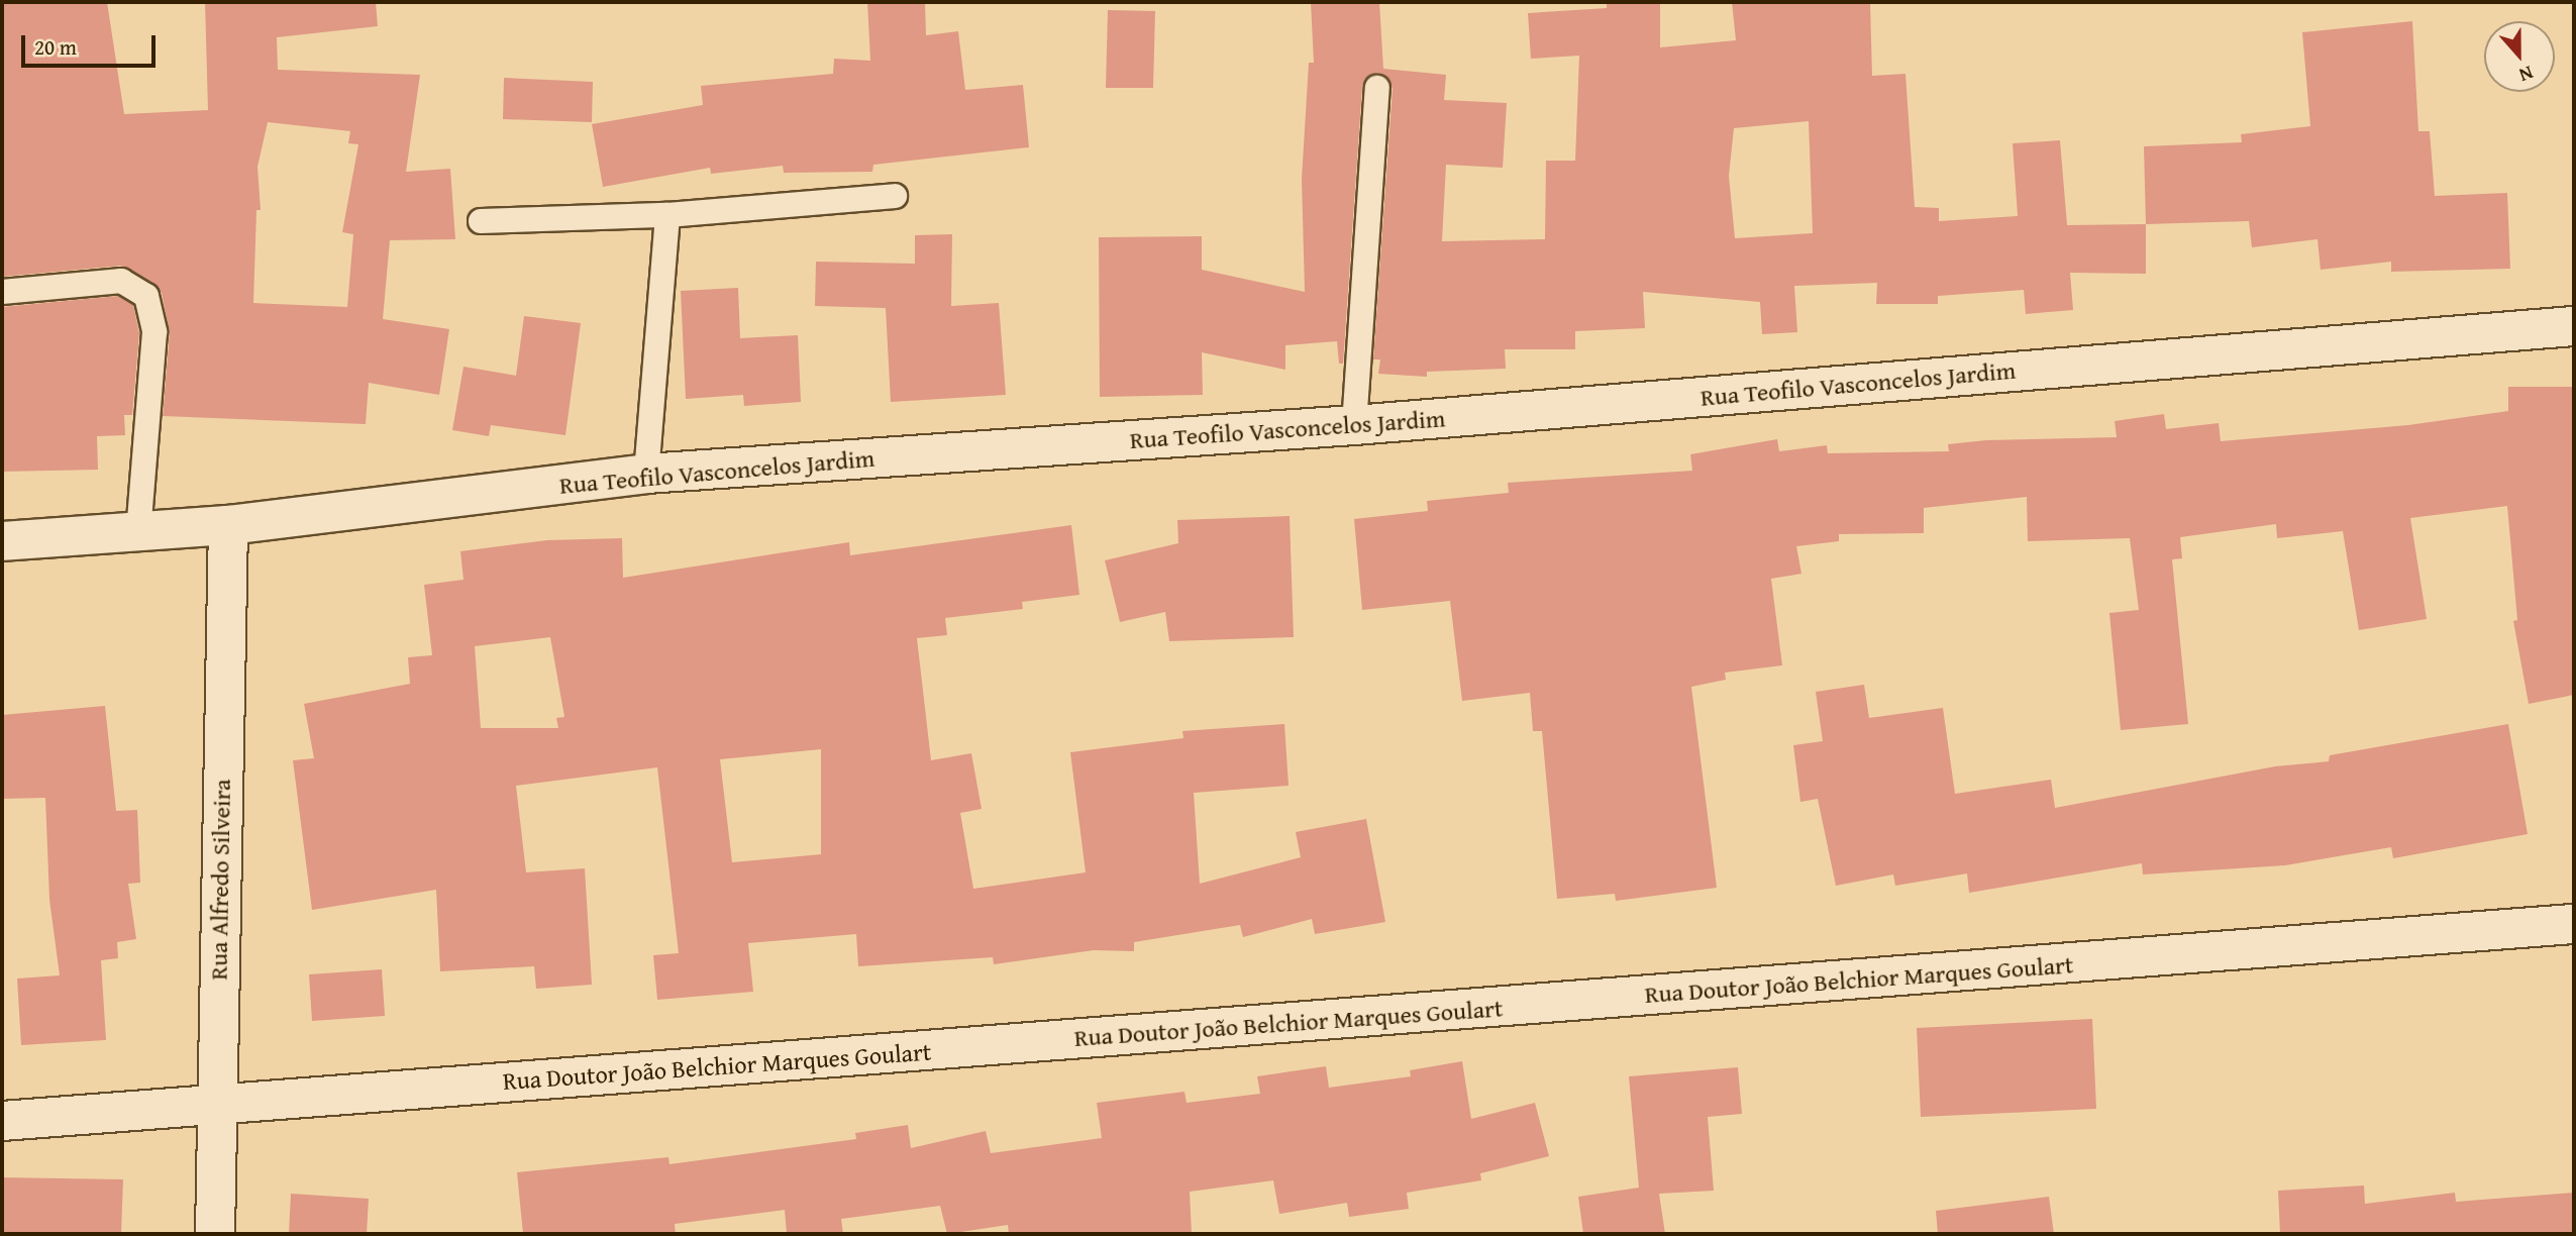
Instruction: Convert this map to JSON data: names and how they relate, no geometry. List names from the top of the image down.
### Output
{
  "streets": {
    "street": ["Rua Teofilo Vasconcelos Jardim", "Rua Alfredo Silveira", "Rua Doutor João Belchior Marques Goulart"]
  },
  "crossings": [
    ["Rua Teofilo Vasconcelos Jardim", "Rua Alfredo Silveira"],
    ["Rua Alfredo Silveira", "Rua Doutor João Belchior Marques Goulart"]
  ],
  "scale_bar": "20 m",
  "north": "bottom"
}
